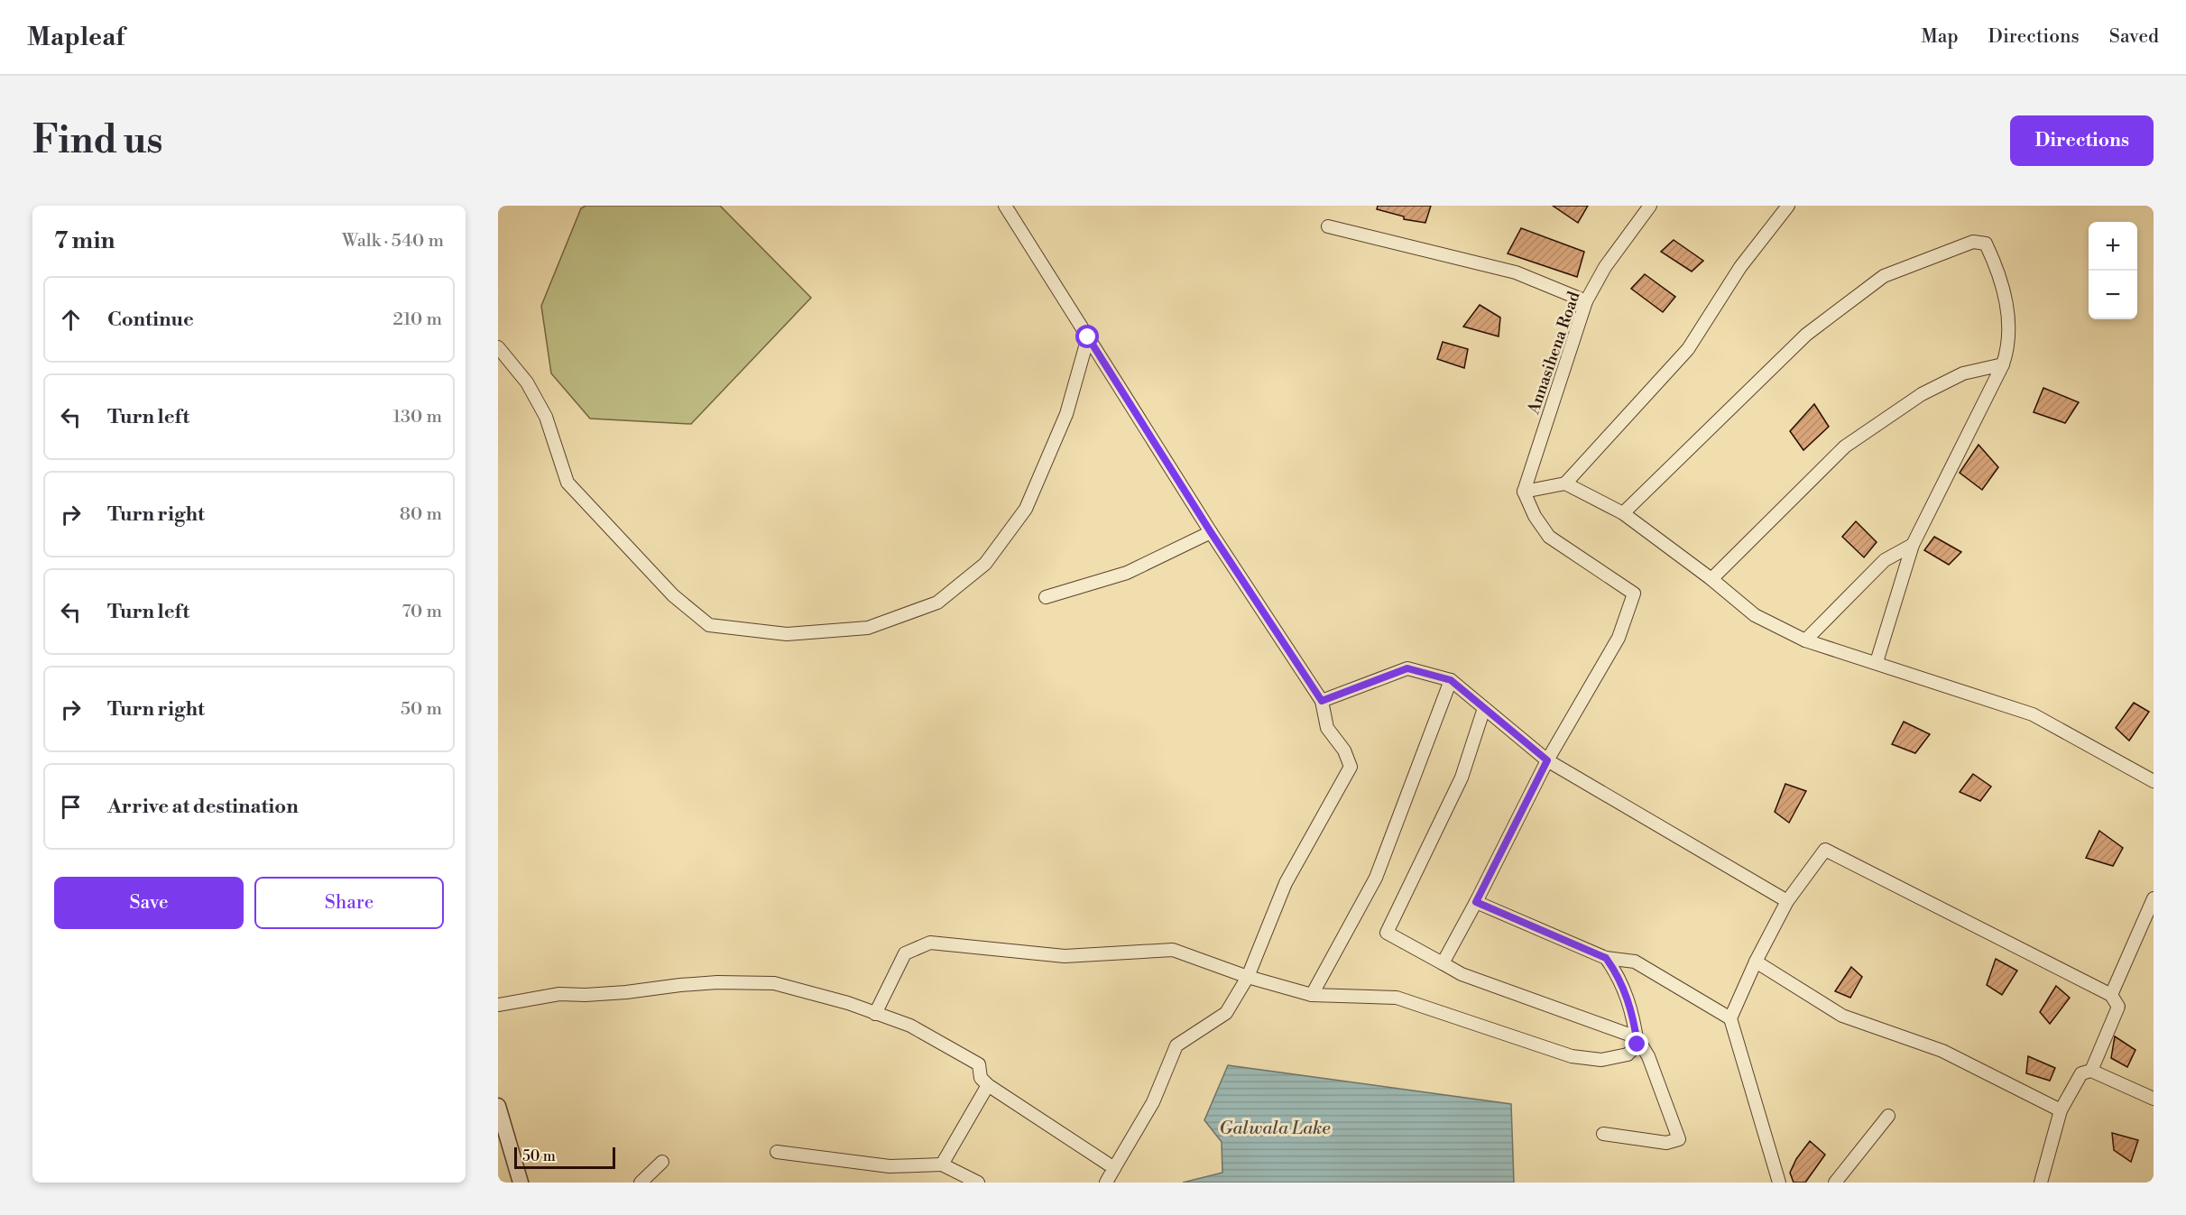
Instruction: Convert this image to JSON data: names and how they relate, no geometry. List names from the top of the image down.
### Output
{
  "streets": {
    "street": ["Annasihena Road"]
  },
  "water": ["Galwala Lake"],
  "scale_bar": "50 m",
  "page": {
    "header": "Mapleaf",
    "nav": ["Map", "Directions", "Saved"],
    "buttons": [
      "Directions",
      ["Save", "Share"]
    ],
    "title": "Find us",
    "heading": ["7 min", "Walk · 540 m"],
    "map_buttons": ["+", "−"],
    "list": [
      ["Continue", "210 m"],
      ["Turn left", "130 m"],
      ["Turn right", "80 m"],
      ["Turn left", "70 m"],
      ["Turn right", "50 m"],
      "Arrive at destination"
    ],
    "scale": "50 m"
  }
}
